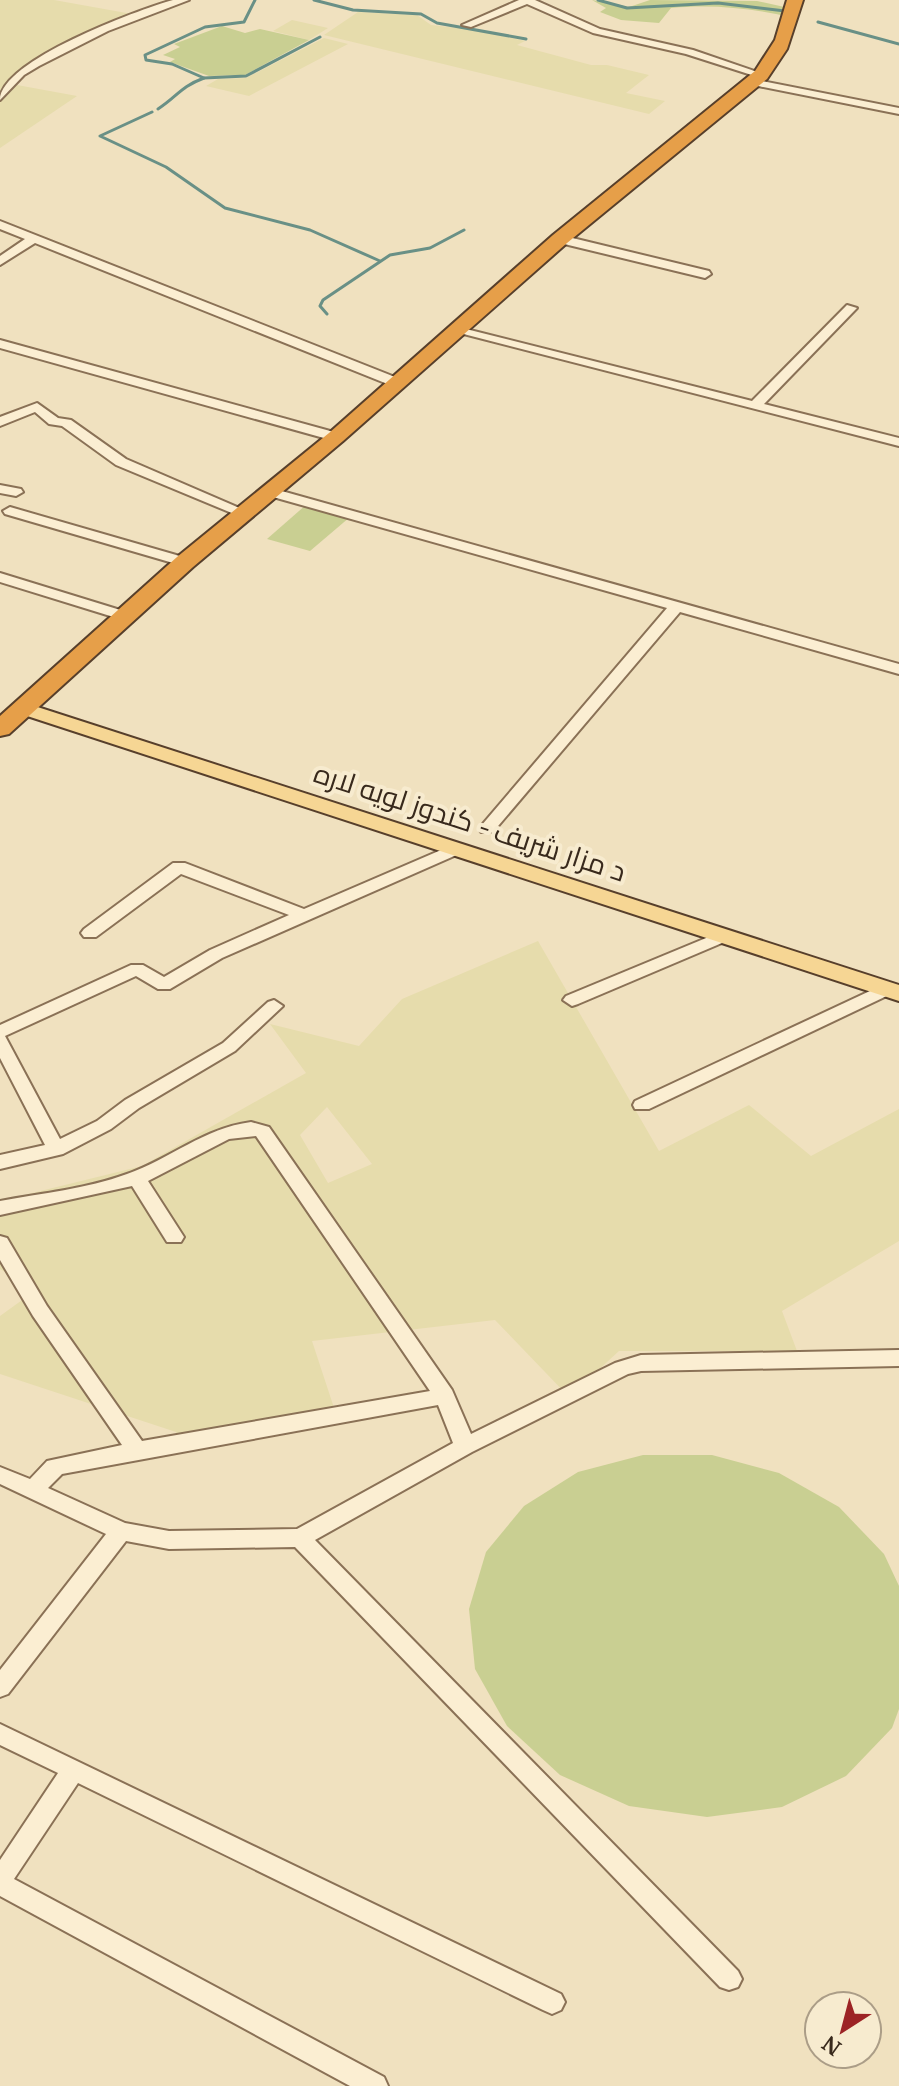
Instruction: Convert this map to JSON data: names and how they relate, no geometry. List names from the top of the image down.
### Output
{
  "streets": {
    "main road": ["د مزار شریف - کندوز لویه لاره"]
  },
  "north": "bottom left"
}
